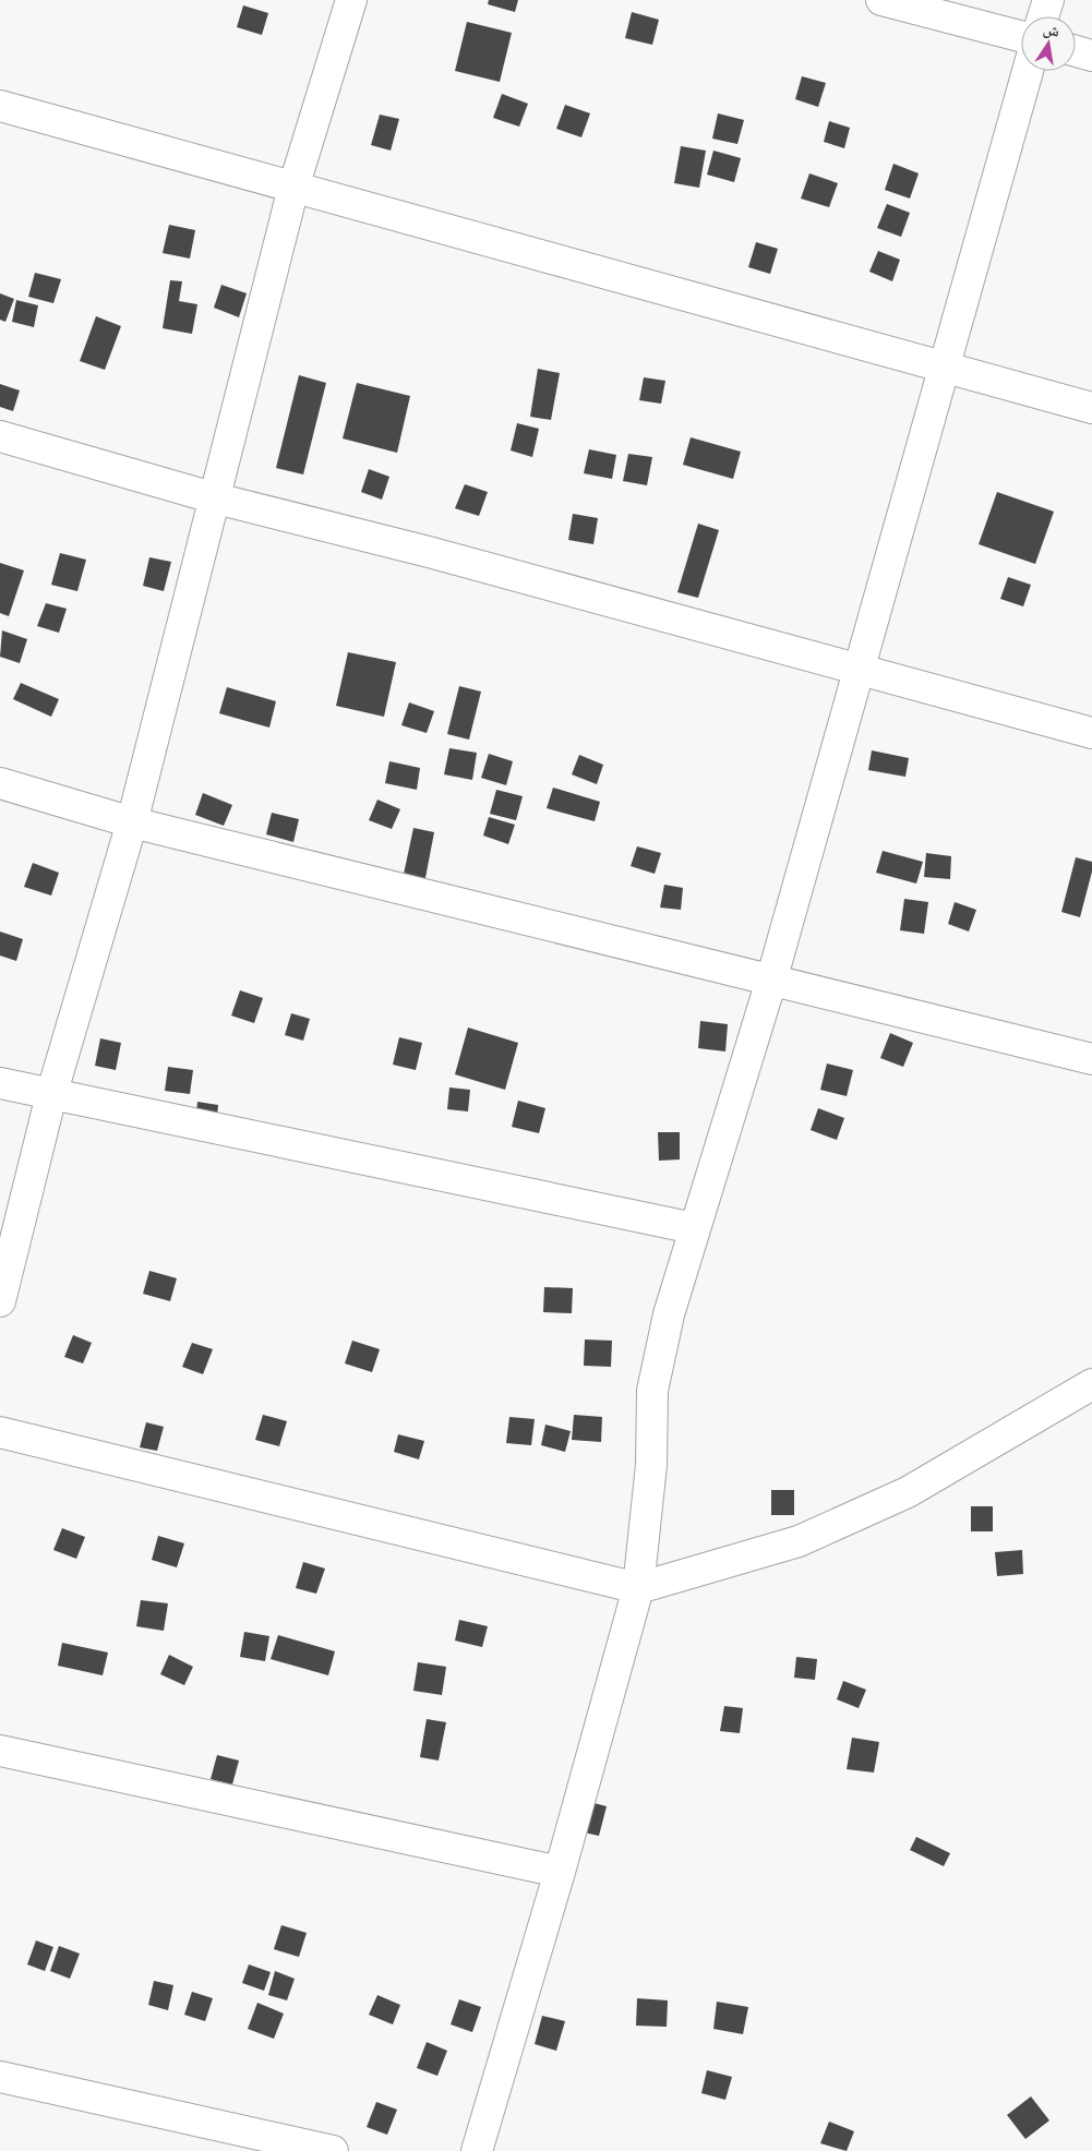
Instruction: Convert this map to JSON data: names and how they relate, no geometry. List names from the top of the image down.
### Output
{
  "north": "top"
}
